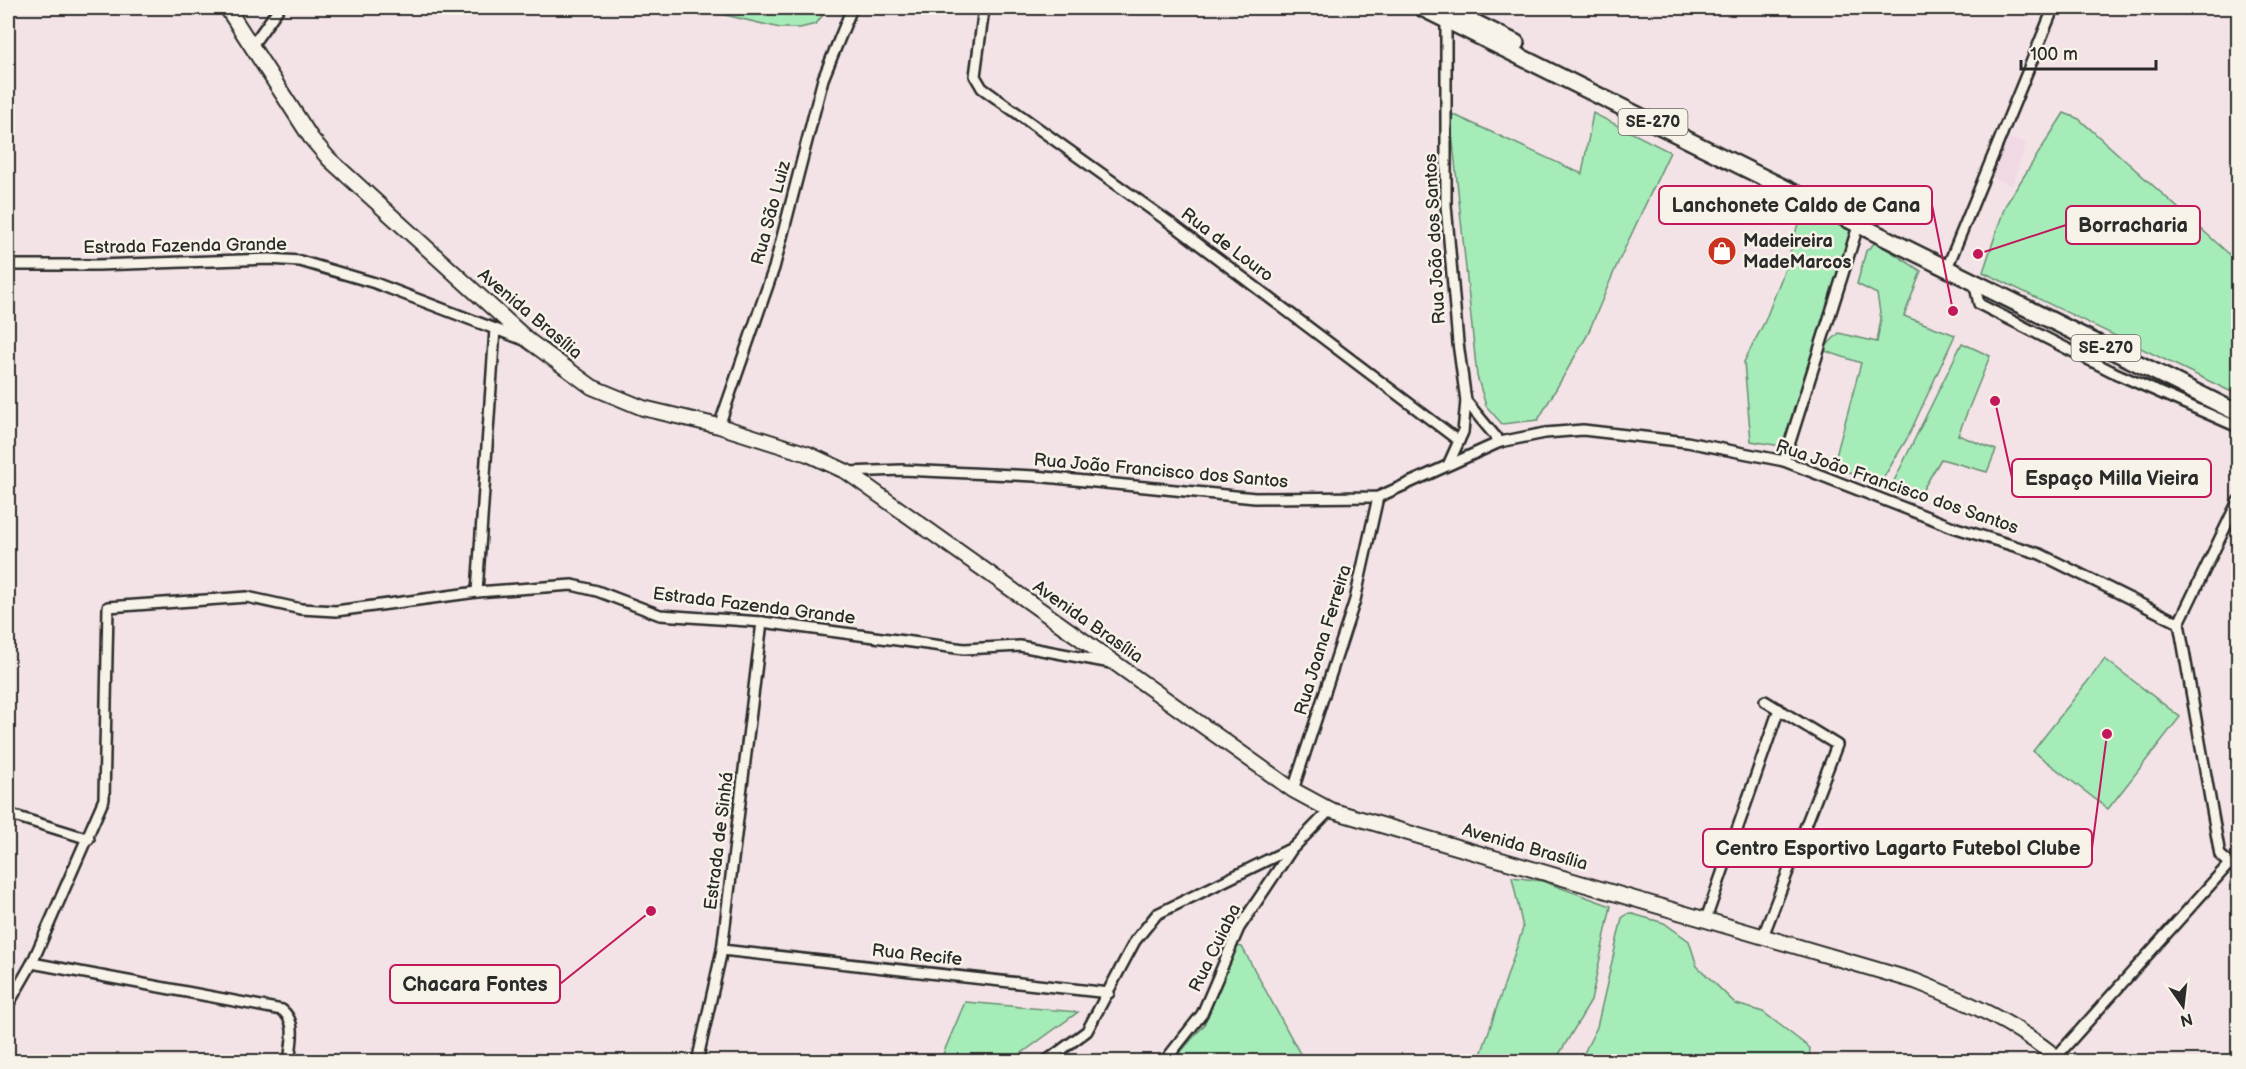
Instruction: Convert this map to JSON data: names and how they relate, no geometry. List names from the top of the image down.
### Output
{
  "streets": {
    "main road": ["SE-270", "Avenida Brasília"],
    "street": [
      "Rua São Luiz",
      "Rua João dos Santos",
      "Rua de Louro",
      "Estrada Fazenda Grande",
      "Rua João Francisco dos Santos",
      "Rua Joana Ferreira",
      "Estrada de Sinhá",
      "Rua Cuiaba",
      "Rua Recife"
    ]
  },
  "crossings": [
    ["SE-270", "Rua João dos Santos"],
    ["Rua São Luiz", "Avenida Brasília"],
    ["Rua João dos Santos", "Rua de Louro"],
    ["Rua João dos Santos", "Rua João Francisco dos Santos"],
    ["Estrada Fazenda Grande", "Avenida Brasília"],
    ["Estrada Fazenda Grande", "Estrada de Sinhá"],
    ["Avenida Brasília", "Rua João Francisco dos Santos"],
    ["Avenida Brasília", "Rua Joana Ferreira"],
    ["Rua João Francisco dos Santos", "Rua Joana Ferreira"],
    ["Estrada de Sinhá", "Rua Recife"]
  ],
  "places": {
    "shop": ["Madeireira MadeMarcos"],
    "other": [
      "Borracharia",
      "Lanchonete Caldo de Cana",
      "Espaço Milla Vieira",
      "Centro Esportivo Lagarto Futebol Clube",
      "Chacara Fontes"
    ]
  },
  "scale_bar": "100 m",
  "north": "bottom"
}
